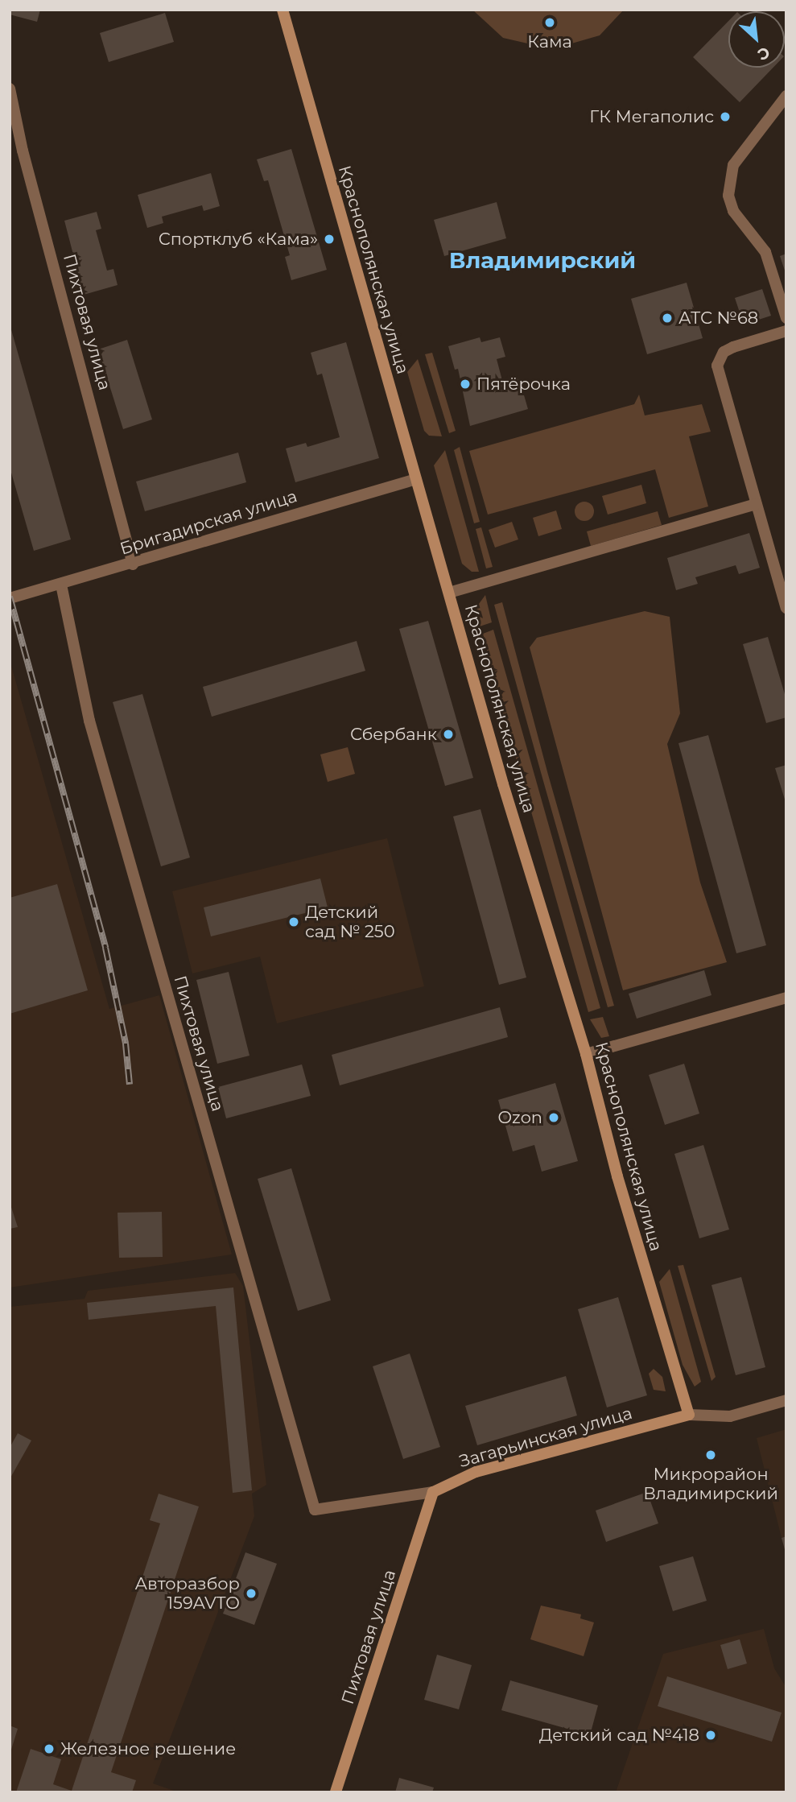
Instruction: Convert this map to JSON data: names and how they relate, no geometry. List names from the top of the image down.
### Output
{
  "streets": {
    "main road": ["Краснополянская улица", "Пихтовая улица", "Загарьинская улица"],
    "street": ["Бригадирская улица"]
  },
  "crossings": [
    ["Краснополянская улица", "Бригадирская улица"],
    ["Краснополянская улица", "Загарьинская улица"],
    ["Пихтовая улица", "Бригадирская улица"],
    ["Пихтовая улица", "Загарьинская улица"]
  ],
  "districts": ["Владимирский"],
  "places": [
    "Кама",
    "ГК Мегаполис",
    "Спортклуб «Кама»",
    "АТС №68",
    "Пятёрочка",
    "Сбербанк",
    "Детский сад № 250",
    "Ozon",
    "Микрорайон Владимирский",
    "Авторазбор 159AVTO",
    "Детский сад №418",
    "Железное решение"
  ],
  "north": "bottom right"
}
